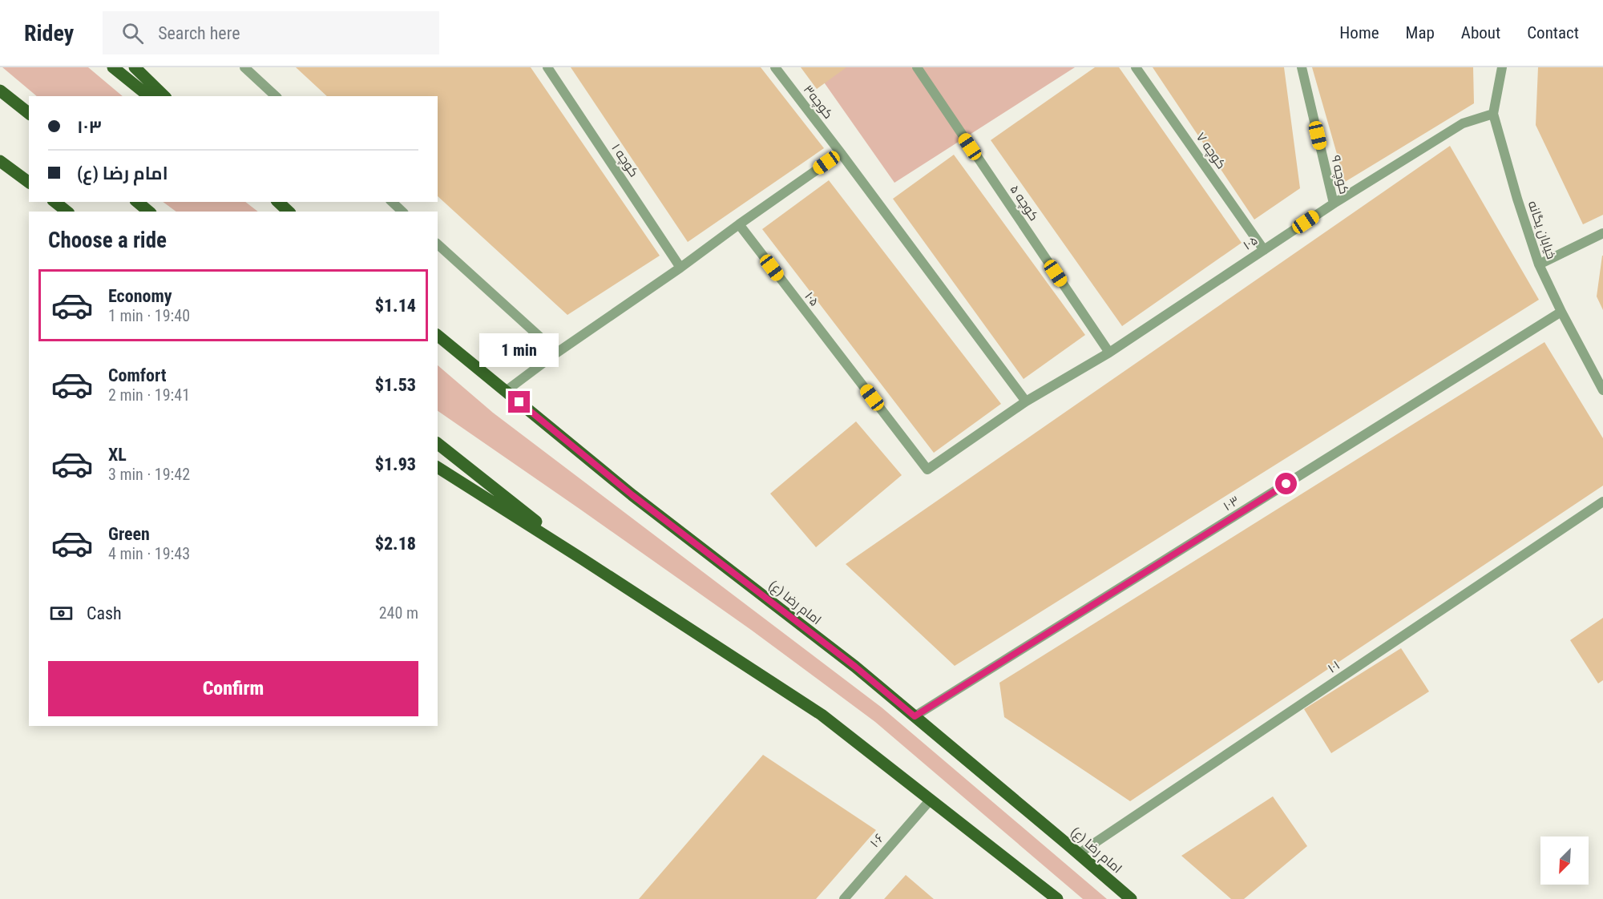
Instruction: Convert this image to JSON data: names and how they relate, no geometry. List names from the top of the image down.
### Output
{
  "streets": {
    "main road": ["امام رضا (ع)"],
    "street": [
      "کوچه۳",
      "کوچه ۷",
      "کوچه ۱",
      "کوچه ۹",
      "کوچه ۵",
      "خیابان یگانه",
      "۱۰۵",
      "۱۰۳",
      "۱۰۱",
      "۱۰۶"
    ]
  },
  "crossings": [
    ["کوچه ۷", "۱۰۵"],
    ["کوچه ۹", "۱۰۵"],
    ["کوچه ۵", "۱۰۵"],
    ["خیابان یگانه", "۱۰۵"],
    ["خیابان یگانه", "۱۰۳"],
    ["۱۰۳", "امام رضا (ع)"],
    ["امام رضا (ع)", "۱۰۱"]
  ],
  "north": "bottom left",
  "page": {
    "header": "Ridey",
    "search": "Search here",
    "nav": [
      "Home",
      "Map",
      "About",
      "Contact"
    ],
    "banner": ["۱۰۳", "امام رضا (ع)"],
    "heading": "Choose a ride",
    "list": [
      {
        "name": "Economy",
        "note": "1 min · 19:40",
        "value": "$1.14"
      },
      {
        "name": "Comfort",
        "note": "2 min · 19:41",
        "value": "$1.53"
      },
      {
        "name": "XL",
        "note": "3 min · 19:42",
        "value": "$1.93"
      },
      {
        "name": "Green",
        "note": "4 min · 19:43",
        "value": "$2.18"
      }
    ],
    "bubble": "1 min",
    "pay": ["Cash", "240 m"],
    "buttons": "Confirm"
  }
}
